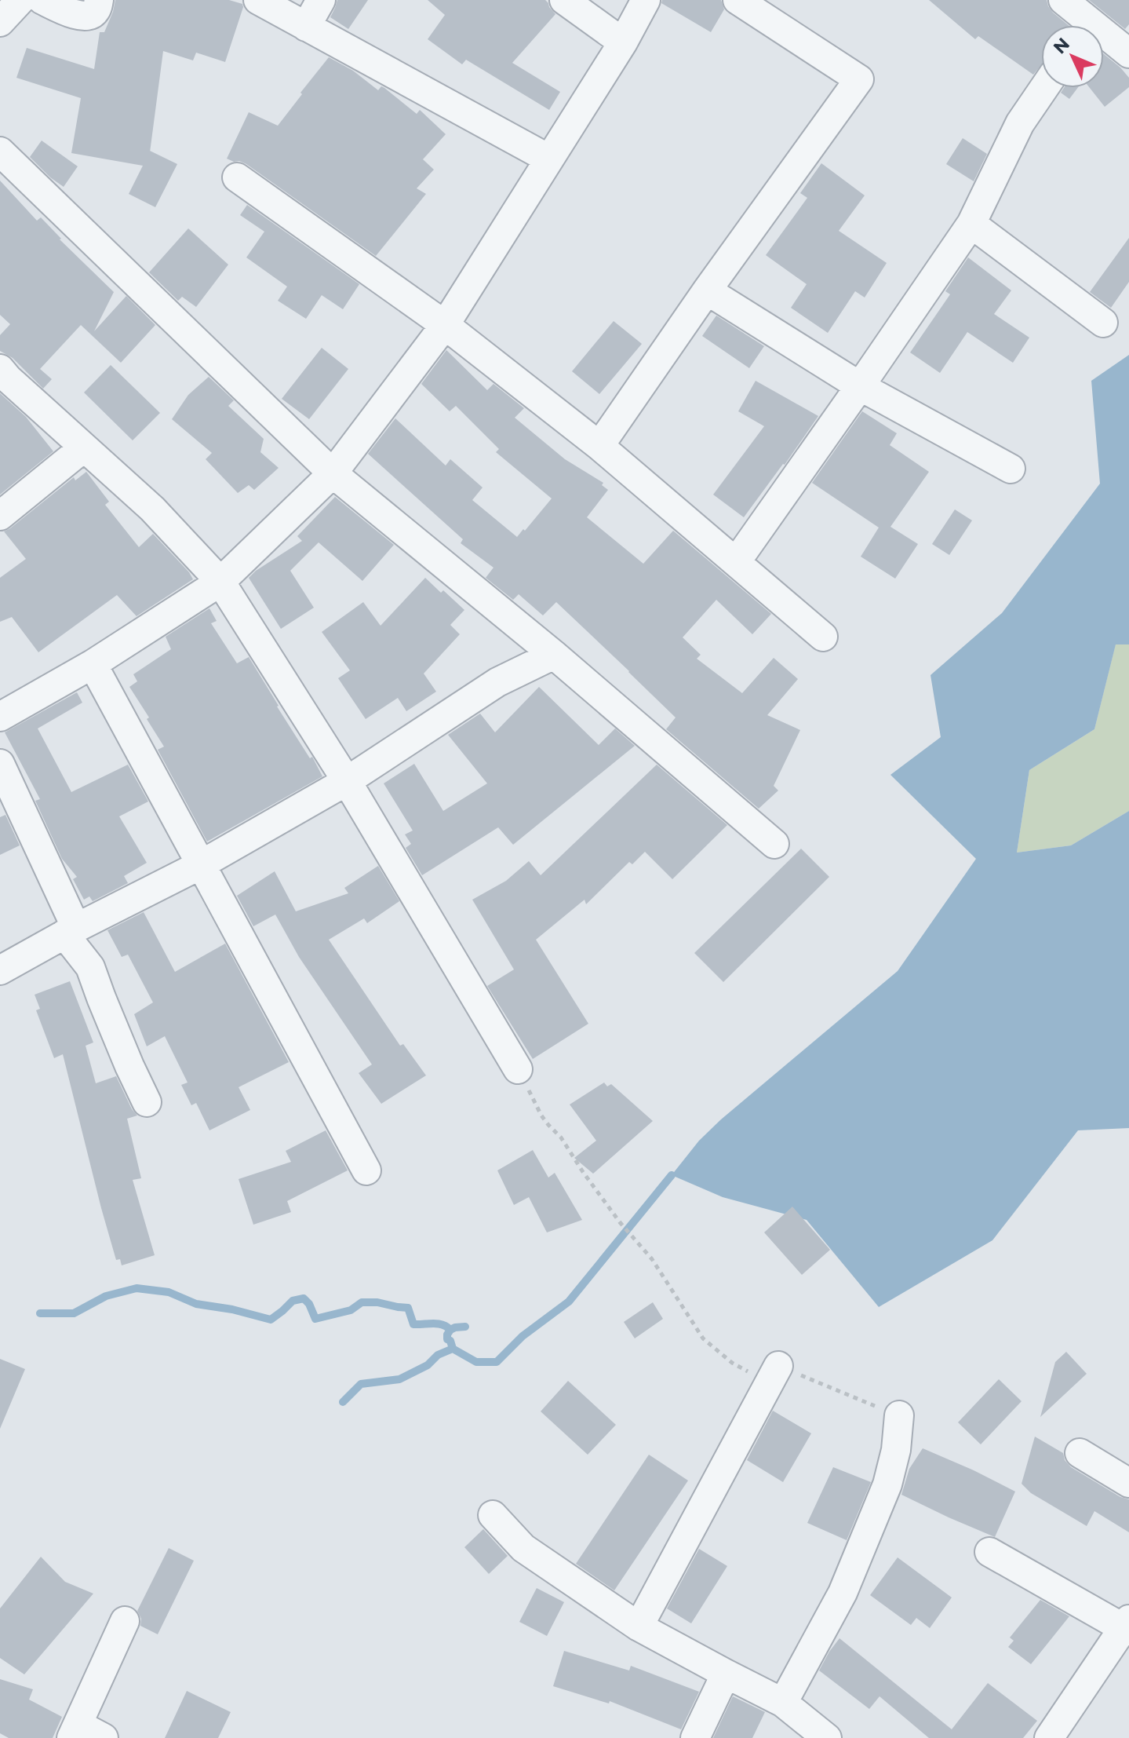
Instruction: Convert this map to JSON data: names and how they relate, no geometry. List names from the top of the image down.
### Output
{
  "north": "top left"
}
